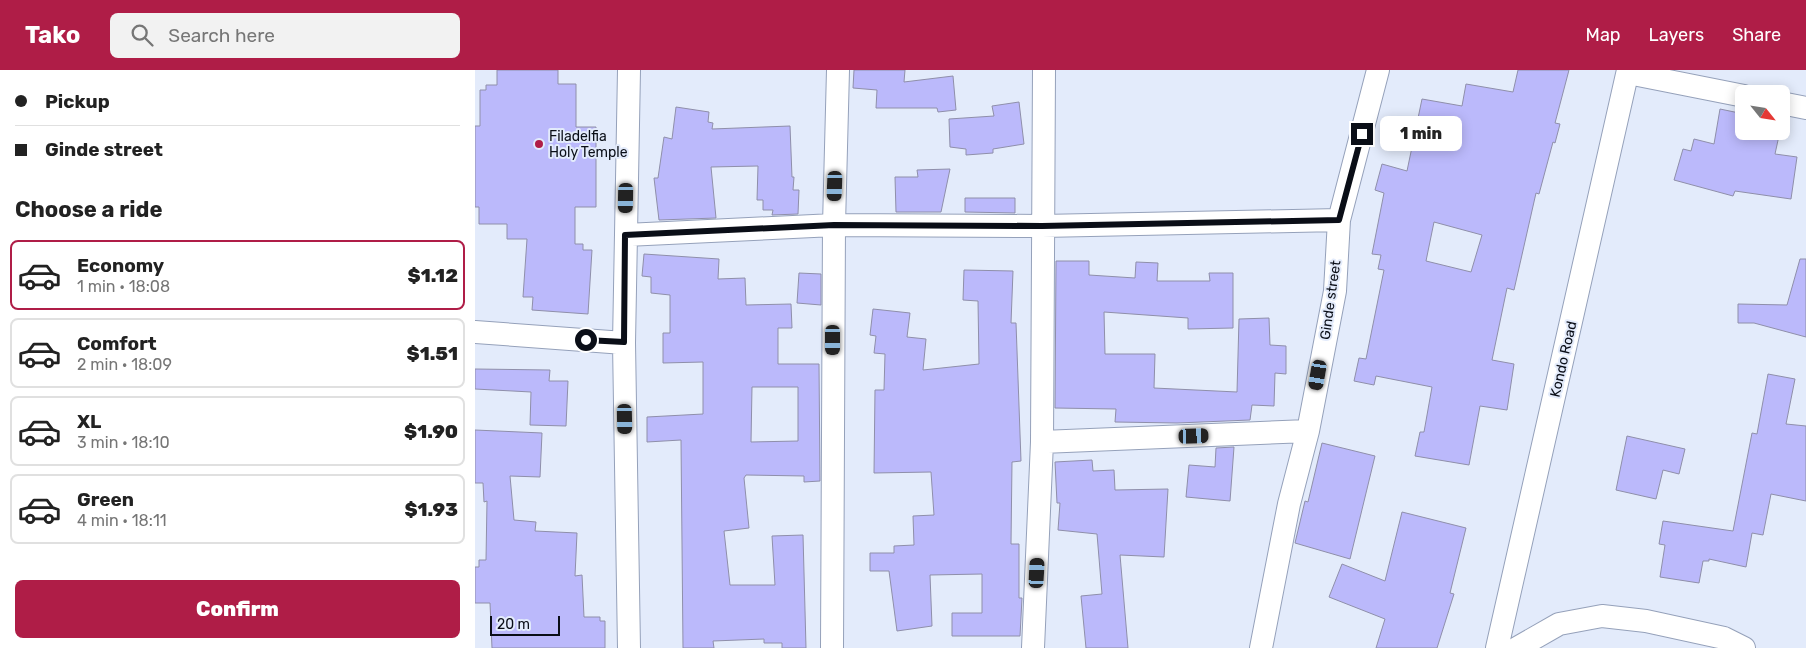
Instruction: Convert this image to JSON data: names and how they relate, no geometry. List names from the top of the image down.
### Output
{
  "streets": {
    "street": ["Ginde street", "Kondo Road"]
  },
  "places": ["Filadelfia Holy Temple"],
  "scale_bar": "20 m",
  "north": "bottom right",
  "page": {
    "header": "Tako",
    "search": "Search here",
    "nav": ["Map", "Layers", "Share"],
    "banner": ["Pickup", "Ginde street"],
    "bubble": "1 min",
    "heading": "Choose a ride",
    "list": [
      {
        "name": "Economy",
        "note": "1 min · 18:08",
        "value": "$1.12"
      },
      {
        "name": "Comfort",
        "note": "2 min · 18:09",
        "value": "$1.51"
      },
      {
        "name": "XL",
        "note": "3 min · 18:10",
        "value": "$1.90"
      },
      {
        "name": "Green",
        "note": "4 min · 18:11",
        "value": "$1.93"
      }
    ],
    "buttons": "Confirm",
    "scale": "20 m"
  }
}
